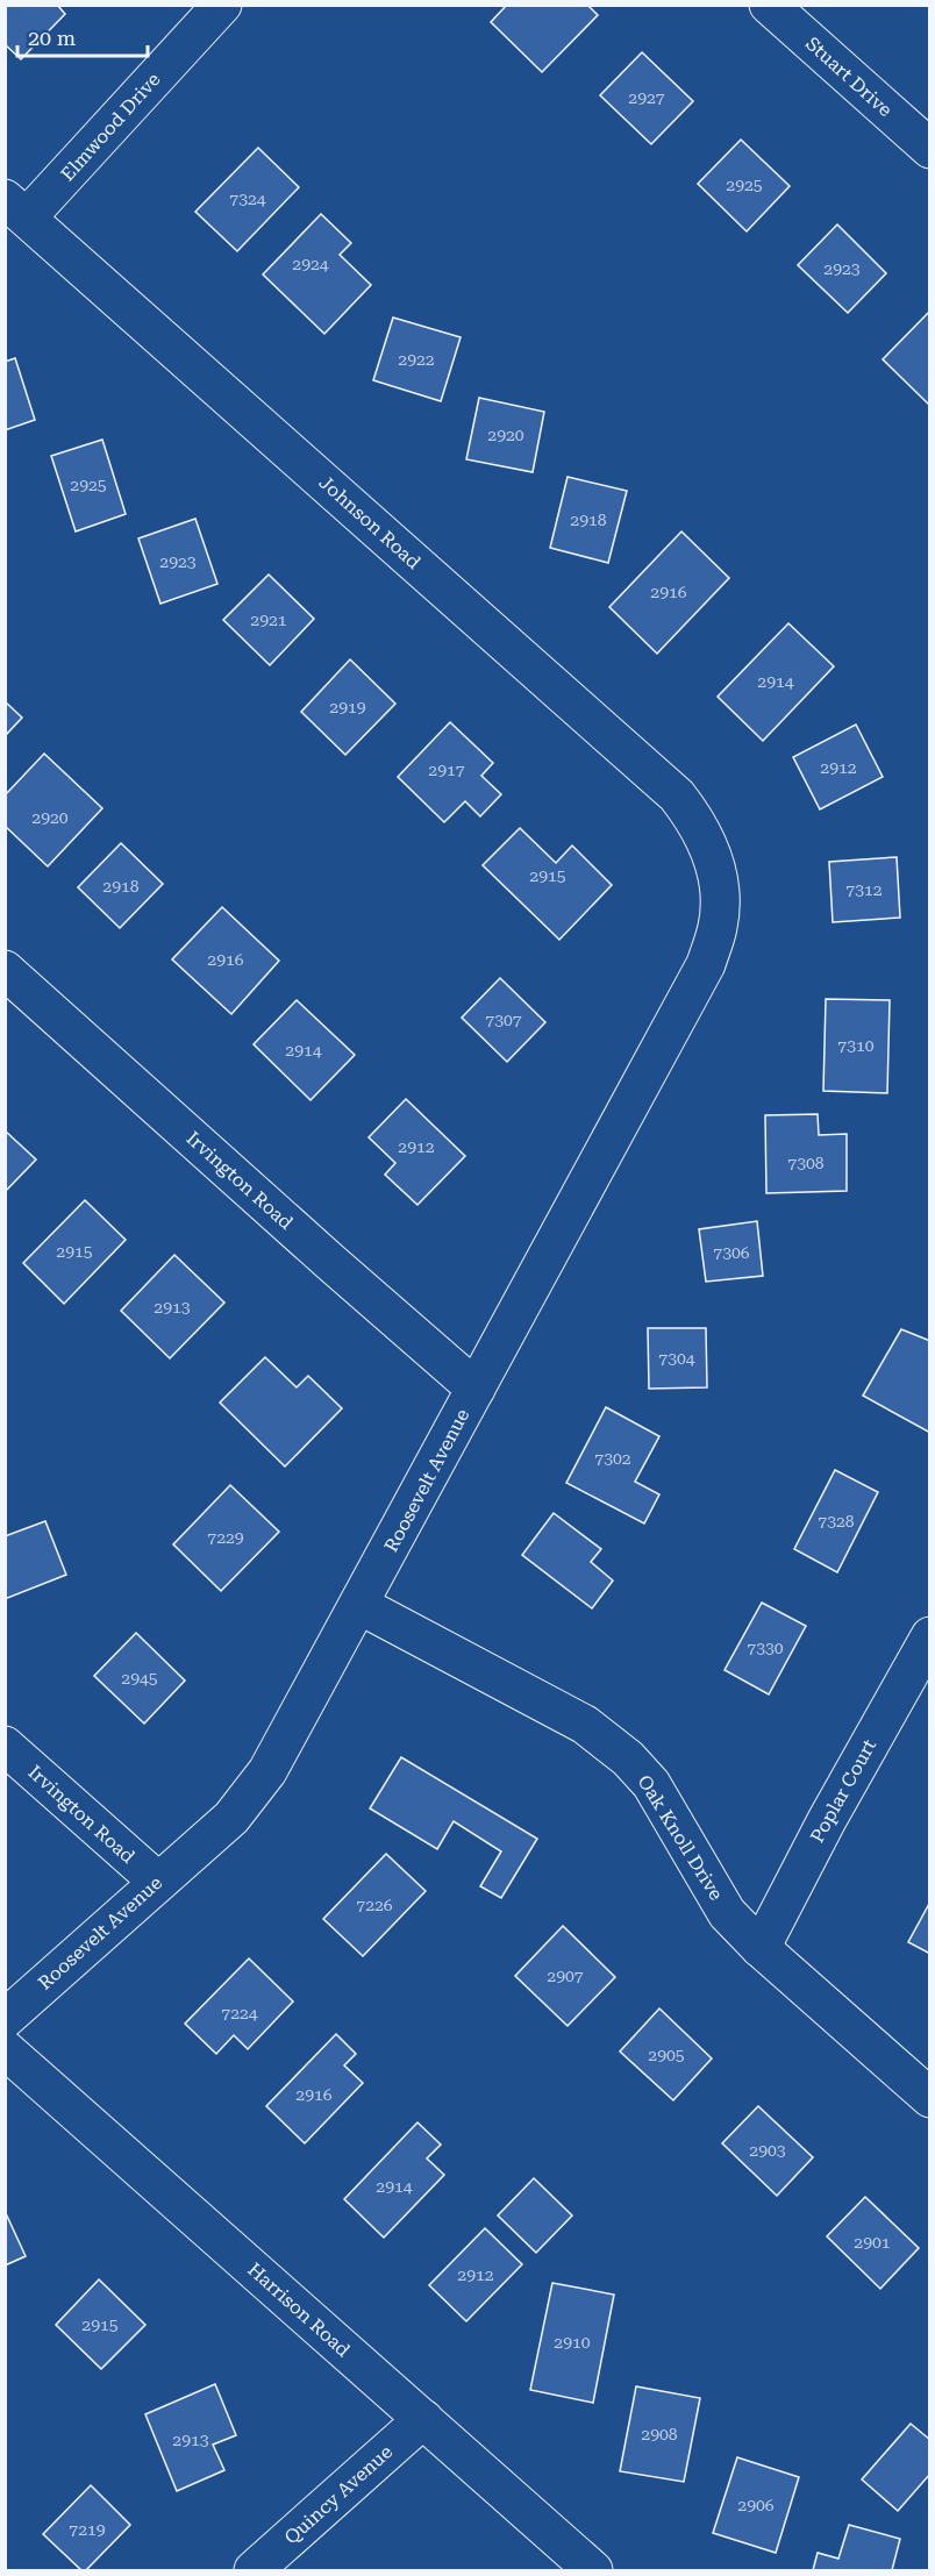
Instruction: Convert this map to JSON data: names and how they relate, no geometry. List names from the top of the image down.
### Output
{
  "streets": {
    "street": [
      "Stuart Drive",
      "Elmwood Drive",
      "Johnson Road",
      "Irvington Road",
      "Roosevelt Avenue",
      "Poplar Court",
      "Oak Knoll Drive",
      "Harrison Road",
      "Quincy Avenue"
    ]
  },
  "crossings": [
    ["Elmwood Drive", "Johnson Road"],
    ["Johnson Road", "Roosevelt Avenue"],
    ["Irvington Road", "Roosevelt Avenue"],
    ["Roosevelt Avenue", "Oak Knoll Drive"],
    ["Poplar Court", "Oak Knoll Drive"],
    ["Harrison Road", "Quincy Avenue"]
  ],
  "house_numbers": [
    "2927",
    "2925",
    "7324",
    "2924",
    "2923",
    "2922",
    "2920",
    "2925",
    "2918",
    "2923",
    "2916",
    "2921",
    "2914",
    "2919",
    "2912",
    "2917",
    "2920",
    "2915",
    "2918",
    "7312",
    "2916",
    "7307",
    "7310",
    "2914",
    "2912",
    "7308",
    "2915",
    "7306",
    "2913",
    "7304",
    "7302",
    "7328",
    "7229",
    "7330",
    "2945",
    "7226",
    "2907",
    "7224",
    "2905",
    "2916",
    "2903",
    "2914",
    "2901",
    "2912",
    "2915",
    "2910",
    "2908",
    "2913",
    "2906",
    "7219"
  ],
  "scale_bar": "20 m"
}
